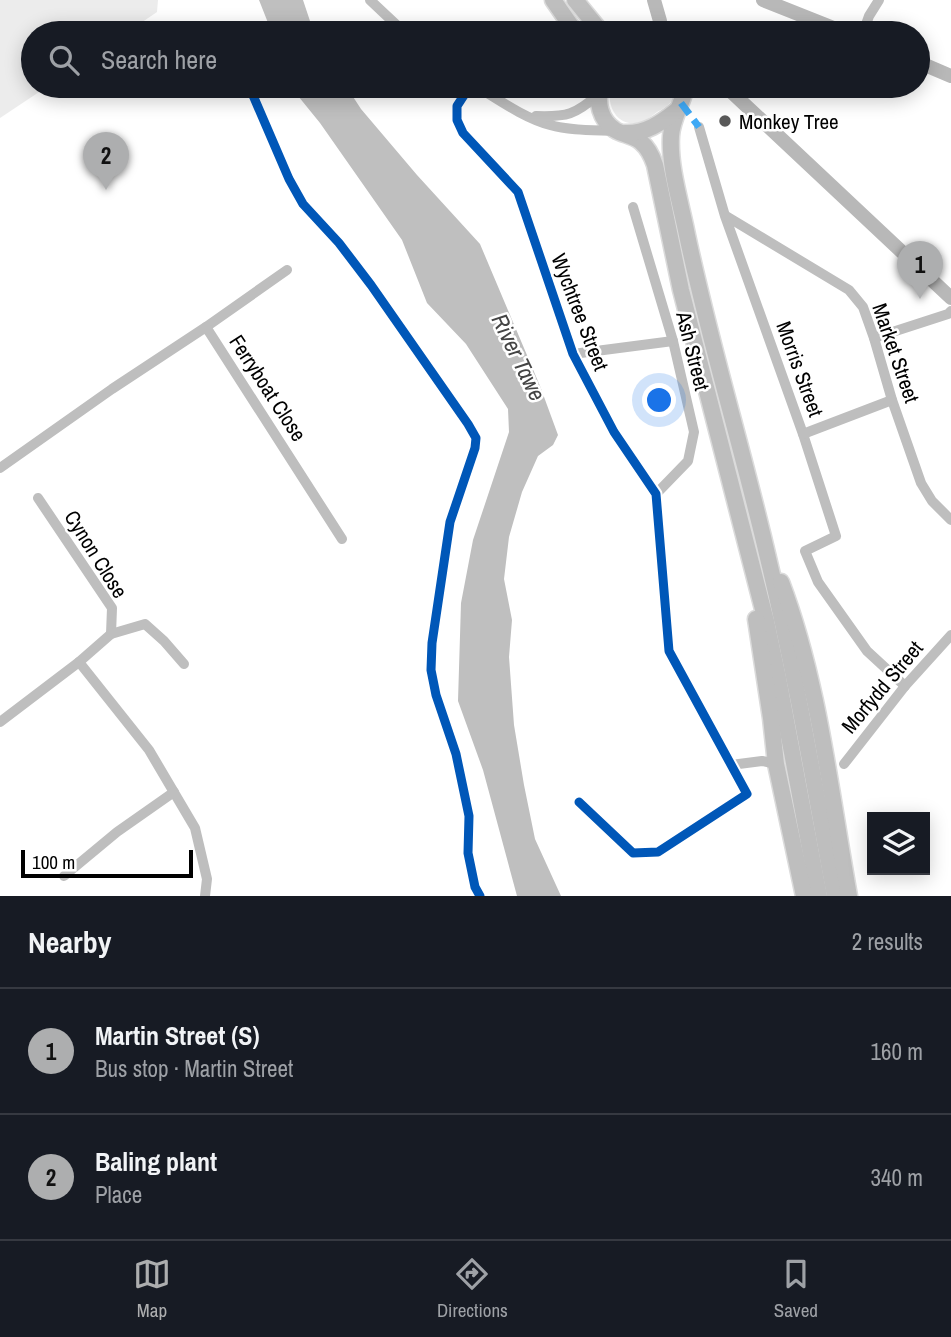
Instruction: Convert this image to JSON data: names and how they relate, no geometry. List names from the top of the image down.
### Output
{
  "streets": {
    "street": [
      "Wychtree Street",
      "Ash Street",
      "Market Street",
      "Morris Street",
      "Ferryboat Close",
      "Cynon Close",
      "Morfydd Street"
    ]
  },
  "crossings": [
    ["Wychtree Street", "Ash Street"],
    ["Market Street", "Morris Street"],
    ["Morris Street", "Morfydd Street"]
  ],
  "water": ["River Tawe"],
  "places": ["Monkey Tree"],
  "scale_bar": "100 m",
  "page": {
    "search": "Search here",
    "pins": ["2", "1"],
    "scale": "100 m",
    "heading": ["Nearby", "2 results"],
    "list": [
      {
        "mark": "1",
        "name": "Martin Street (S)",
        "note": "Bus stop · Martin Street",
        "value": "160 m"
      },
      {
        "mark": "2",
        "name": "Baling plant",
        "note": "Place",
        "value": "340 m"
      }
    ],
    "nav": ["Map", "Directions", "Saved"]
  }
}
